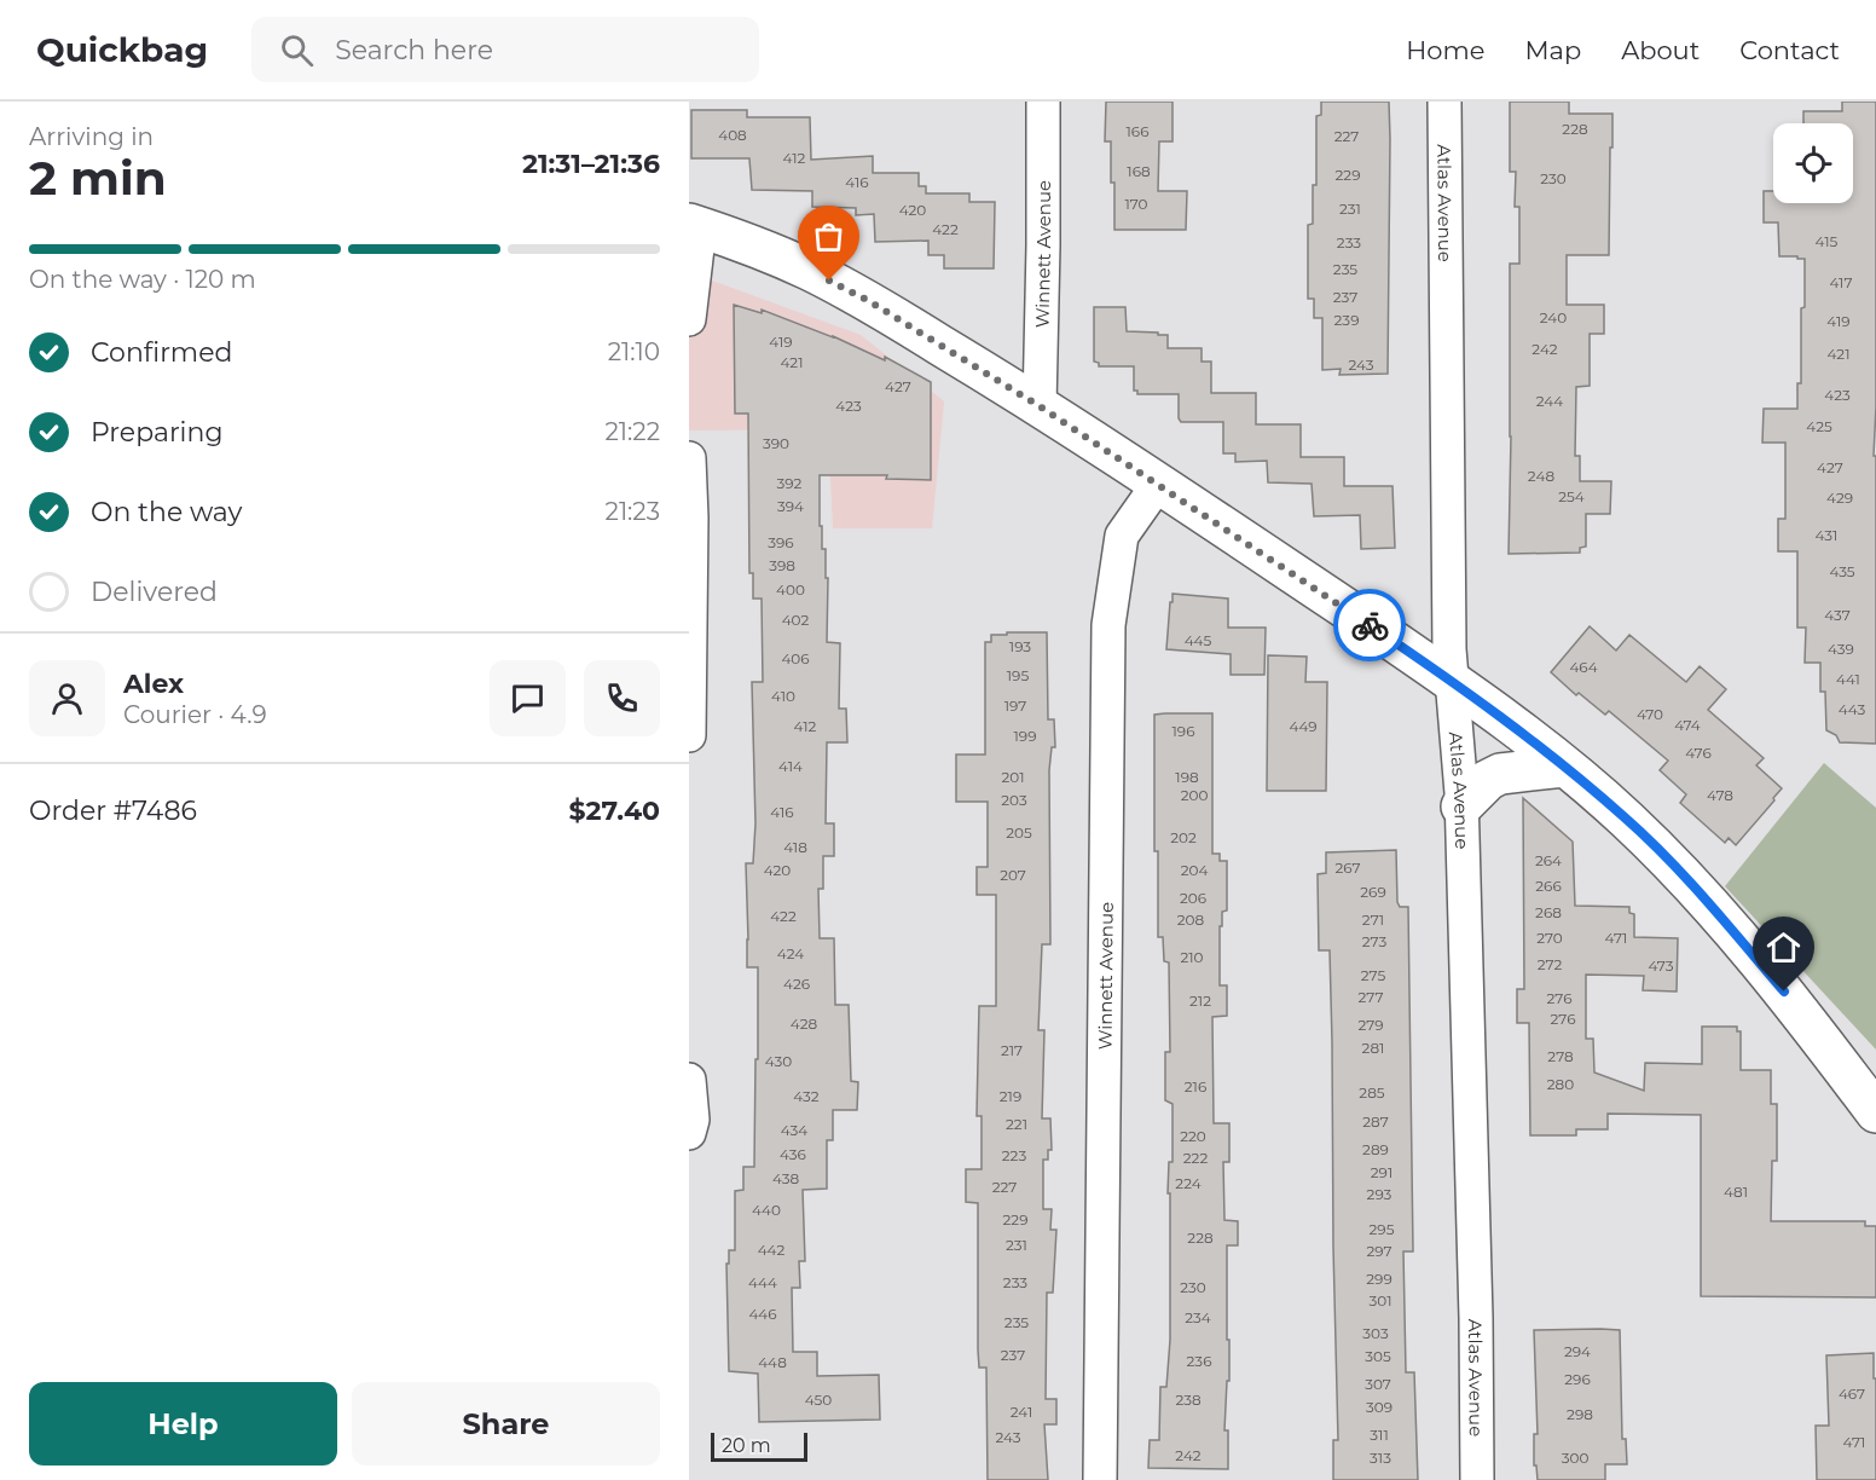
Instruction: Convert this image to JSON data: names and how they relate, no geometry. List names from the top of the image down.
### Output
{
  "streets": {
    "street": ["Atlas Avenue", "Winnett Avenue"]
  },
  "house_numbers": [
    "228",
    "166",
    "408",
    "227",
    "412",
    "168",
    "229",
    "230",
    "416",
    "170",
    "231",
    "420",
    "422",
    "415",
    "233",
    "235",
    "417",
    "237",
    "240",
    "239",
    "419",
    "419",
    "242",
    "421",
    "421",
    "243",
    "427",
    "423",
    "244",
    "423",
    "425",
    "390",
    "427",
    "248",
    "392",
    "254",
    "429",
    "394",
    "431",
    "396",
    "398",
    "435",
    "400",
    "437",
    "402",
    "445",
    "193",
    "439",
    "406",
    "464",
    "195",
    "441",
    "410",
    "197",
    "443",
    "470",
    "474",
    "412",
    "449",
    "196",
    "199",
    "476",
    "414",
    "201",
    "198",
    "200",
    "478",
    "203",
    "416",
    "205",
    "202",
    "418",
    "264",
    "267",
    "420",
    "204",
    "207",
    "266",
    "269",
    "206",
    "268",
    "422",
    "208",
    "271",
    "270",
    "471",
    "273",
    "424",
    "210",
    "272",
    "473",
    "275",
    "426",
    "277",
    "276",
    "212",
    "276",
    "428",
    "279",
    "281",
    "217",
    "278",
    "430",
    "280",
    "216",
    "285",
    "432",
    "219",
    "287",
    "221",
    "434",
    "220",
    "289",
    "436",
    "223",
    "222",
    "291",
    "438",
    "224",
    "227",
    "481",
    "293",
    "440",
    "229",
    "295",
    "228",
    "231",
    "442",
    "297",
    "299",
    "444",
    "233",
    "230",
    "301",
    "446",
    "234",
    "235",
    "303",
    "294",
    "237",
    "305",
    "236",
    "448",
    "296",
    "307",
    "467",
    "450",
    "238",
    "309",
    "241",
    "298",
    "311",
    "243",
    "471",
    "242",
    "313",
    "300"
  ],
  "scale_bar": "20 m",
  "page": {
    "header": "Quickbag",
    "search": "Search here",
    "nav": [
      "Home",
      "Map",
      "About",
      "Contact"
    ],
    "heading": ["2 min", "Arriving in", "21:31–21:36"],
    "panel": [
      "Alex",
      "Courier · 4.9",
      "Order #7486",
      "$27.40"
    ],
    "bar": "On the way · 120 m",
    "list": [
      ["Confirmed", "21:10"],
      ["Preparing", "21:22"],
      ["On the way", "21:23"],
      "Delivered"
    ],
    "buttons": ["Help", "Share"],
    "scale": "20 m"
  }
}
